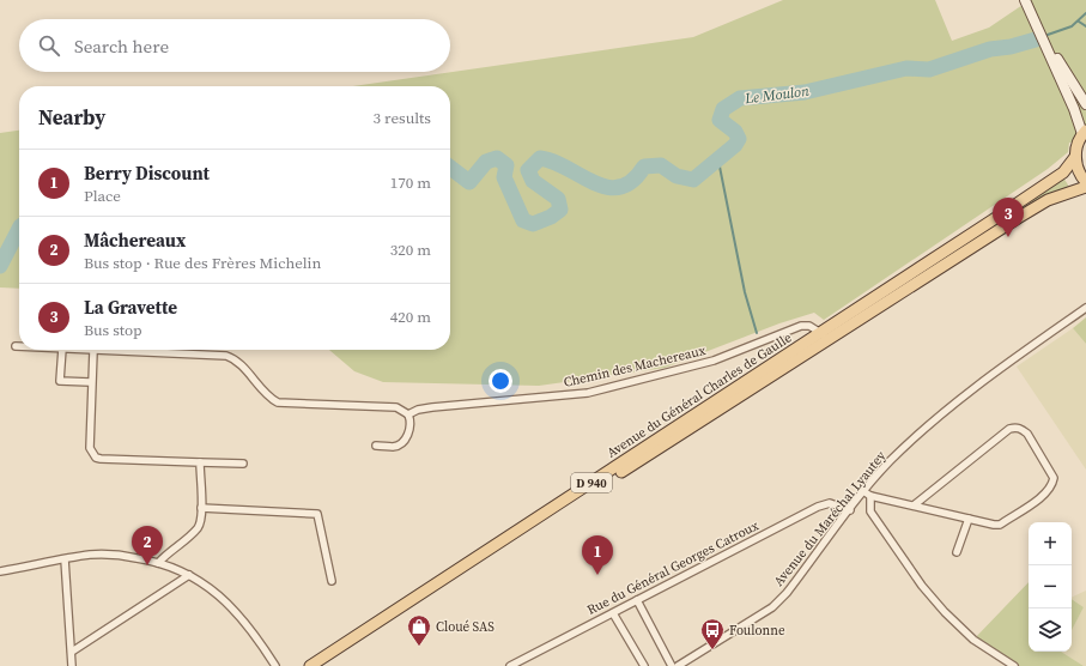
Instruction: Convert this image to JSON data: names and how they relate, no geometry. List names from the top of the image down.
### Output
{
  "streets": {
    "main road": ["Avenue du Général Charles de Gaulle", "D 940"],
    "street": ["Chemin des Machereaux", "Avenue du Maréchal Lyautey", "Rue du Général Georges Catroux"]
  },
  "crossings": [
    ["Chemin des Machereaux", "Avenue du Général Charles de Gaulle"],
    ["Avenue du Maréchal Lyautey", "Rue du Général Georges Catroux"]
  ],
  "water": ["Le Moulon"],
  "places": {
    "shop": ["Cloué SAS"],
    "bus stop": ["Foulonne"]
  },
  "page": {
    "search": "Search here",
    "heading": ["Nearby", "3 results"],
    "list": [
      {
        "mark": "1",
        "name": "Berry Discount",
        "note": "Place",
        "value": "170 m"
      },
      {
        "mark": "2",
        "name": "Mâchereaux",
        "note": "Bus stop · Rue des Frères Michelin",
        "value": "320 m"
      },
      {
        "mark": "3",
        "name": "La Gravette",
        "note": "Bus stop",
        "value": "420 m"
      }
    ],
    "pins": ["3", "2", "1"],
    "map_buttons": ["+", "−"]
  }
}
